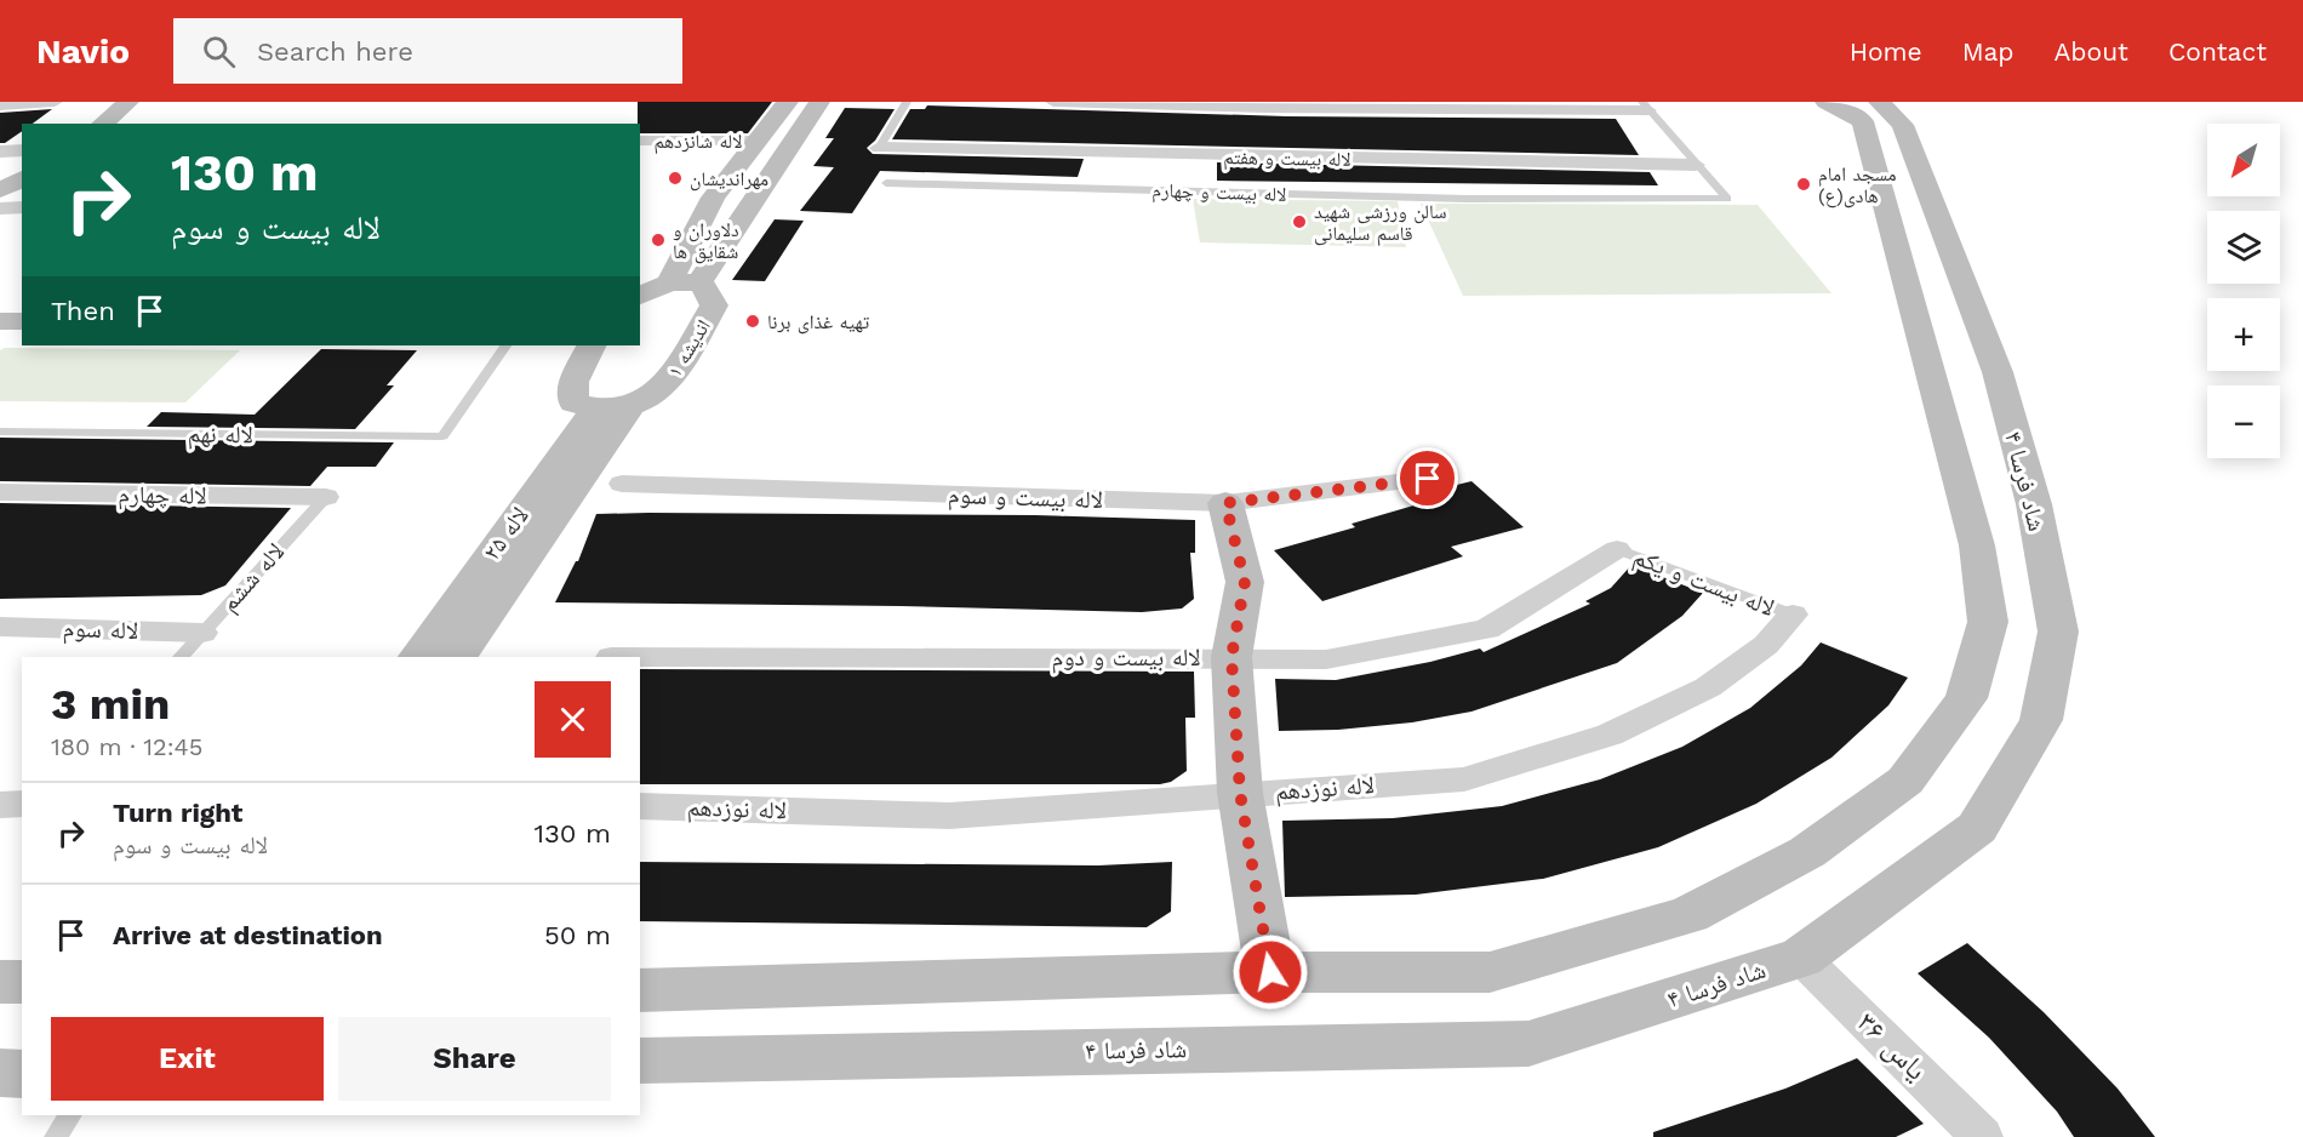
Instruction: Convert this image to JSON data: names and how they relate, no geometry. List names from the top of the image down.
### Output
{
  "streets": {
    "street": [
      "لاله شانزدهم",
      "لاله بیست و هفتم",
      "اندیشه ۱",
      "شاد فرسا ۴",
      "لاله چهارم",
      "لاله بیست و سوم",
      "لاله ۲۵",
      "لاله سوم",
      "لاله بیست و دوم",
      "لاله نوزدهم",
      "یاس ۳۶"
    ],
    "lane": [
      "لاله بیست و چهارم",
      "لاله نهم",
      "لاله ششم",
      "لاله بیست و یکم"
    ]
  },
  "crossings": [
    ["لاله بیست و هفتم", "لاله بیست و چهارم"],
    ["اندیشه ۱", "لاله ۲۵"],
    ["شاد فرسا ۴", "یاس ۳۶"],
    ["لاله چهارم", "لاله ششم"],
    ["لاله بیست و سوم", "لاله ۲۵"],
    ["لاله ششم", "لاله سوم"],
    ["لاله بیست و یکم", "لاله بیست و دوم"],
    ["لاله بیست و یکم", "لاله نوزدهم"]
  ],
  "places": [
    "مهراندیشان",
    "مسجد امام هادی(ع)",
    "سالن ورزشی شهید قاسم سلیمانی",
    "دلاوران و شقایق ها",
    "تهیه غذای برنا"
  ],
  "north": "bottom left",
  "page": {
    "header": "Navio",
    "search": "Search here",
    "nav": [
      "Home",
      "Map",
      "About",
      "Contact"
    ],
    "map_buttons": ["+", "−"],
    "turn": ["130 m", "لاله بیست و سوم"],
    "then": "Then",
    "heading": ["3 min", "180 m · 12:45"],
    "list": [
      {
        "name": "Turn right",
        "note": "لاله بیست و سوم",
        "value": "130 m"
      },
      {
        "name": "Arrive at destination",
        "value": "50 m"
      }
    ],
    "buttons": ["Exit", "Share"]
  }
}
